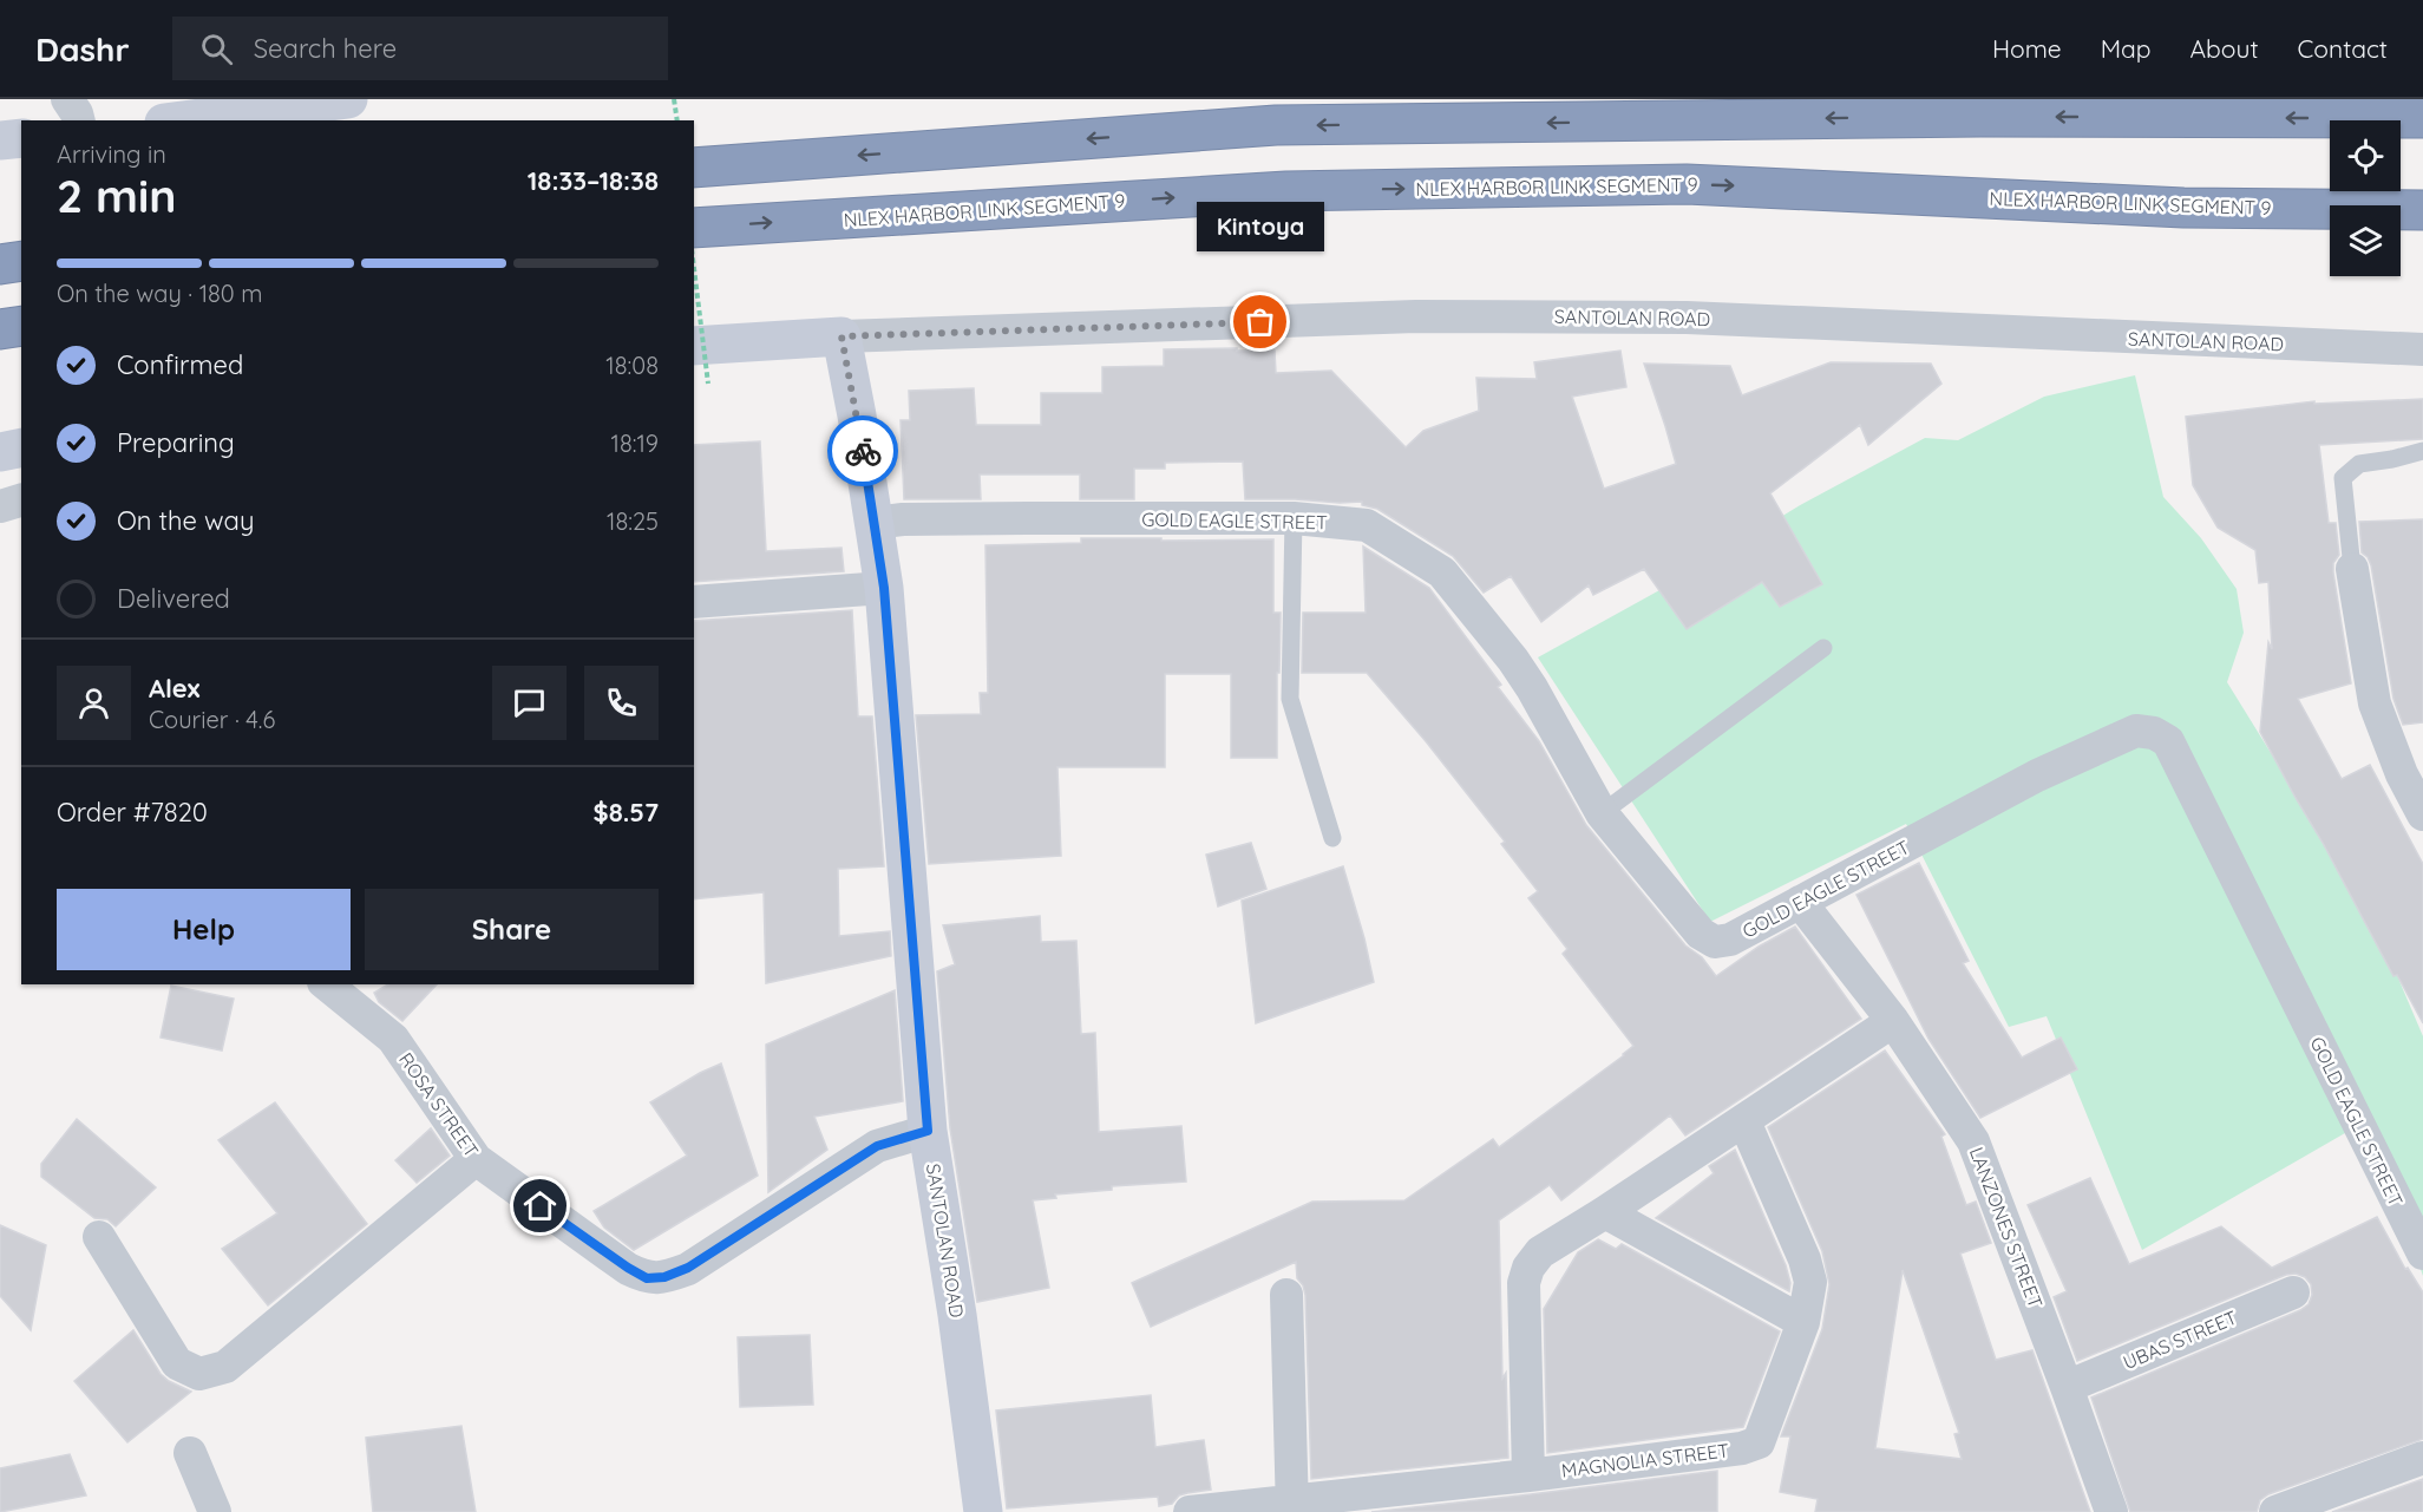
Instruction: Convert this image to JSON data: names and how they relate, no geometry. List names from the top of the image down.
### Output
{
  "streets": {
    "highway": ["NLEX HARBOR LINK SEGMENT 9"],
    "street": [
      "SANTOLAN ROAD",
      "GOLD EAGLE STREET",
      "ROSA STREET",
      "LANZONES STREET",
      "UBAS STREET",
      "MAGNOLIA STREET"
    ]
  },
  "crossings": [
    ["SANTOLAN ROAD", "GOLD EAGLE STREET"],
    ["SANTOLAN ROAD", "ROSA STREET"],
    ["GOLD EAGLE STREET", "LANZONES STREET"],
    ["LANZONES STREET", "UBAS STREET"]
  ],
  "places": ["Kintoya"],
  "page": {
    "header": "Dashr",
    "search": "Search here",
    "nav": [
      "Home",
      "Map",
      "About",
      "Contact"
    ],
    "heading": ["2 min", "Arriving in", "18:33–18:38"],
    "panel": [
      "Alex",
      "Courier · 4.6",
      "Order #7820",
      "$8.57"
    ],
    "bubble": "Kintoya",
    "bar": "On the way · 180 m",
    "list": [
      ["Confirmed", "18:08"],
      ["Preparing", "18:19"],
      ["On the way", "18:25"],
      "Delivered"
    ],
    "buttons": ["Help", "Share"]
  }
}
